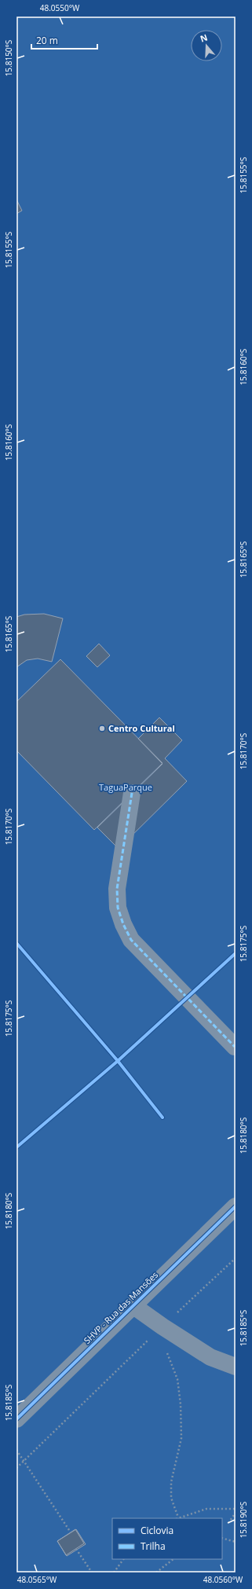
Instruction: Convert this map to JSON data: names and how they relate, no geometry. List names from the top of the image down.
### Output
{
  "streets": {
    "street": ["SHVP - Rua das Mansões"]
  },
  "parks": ["TaguaParque"],
  "places": ["Centro Cultural"],
  "legend": ["Ciclovia", "Trilha"],
  "scale_bar": "20 m",
  "north": "top",
  "coordinates": [
    "48.0550°W",
    "15.8150°S",
    "15.8155°S",
    "15.8160°S",
    "15.8165°S",
    "15.8170°S",
    "15.8175°S",
    "15.8180°S",
    "15.8185°S",
    "15.8190°S",
    "48.0565°W",
    "48.0560°W"
  ]
}
